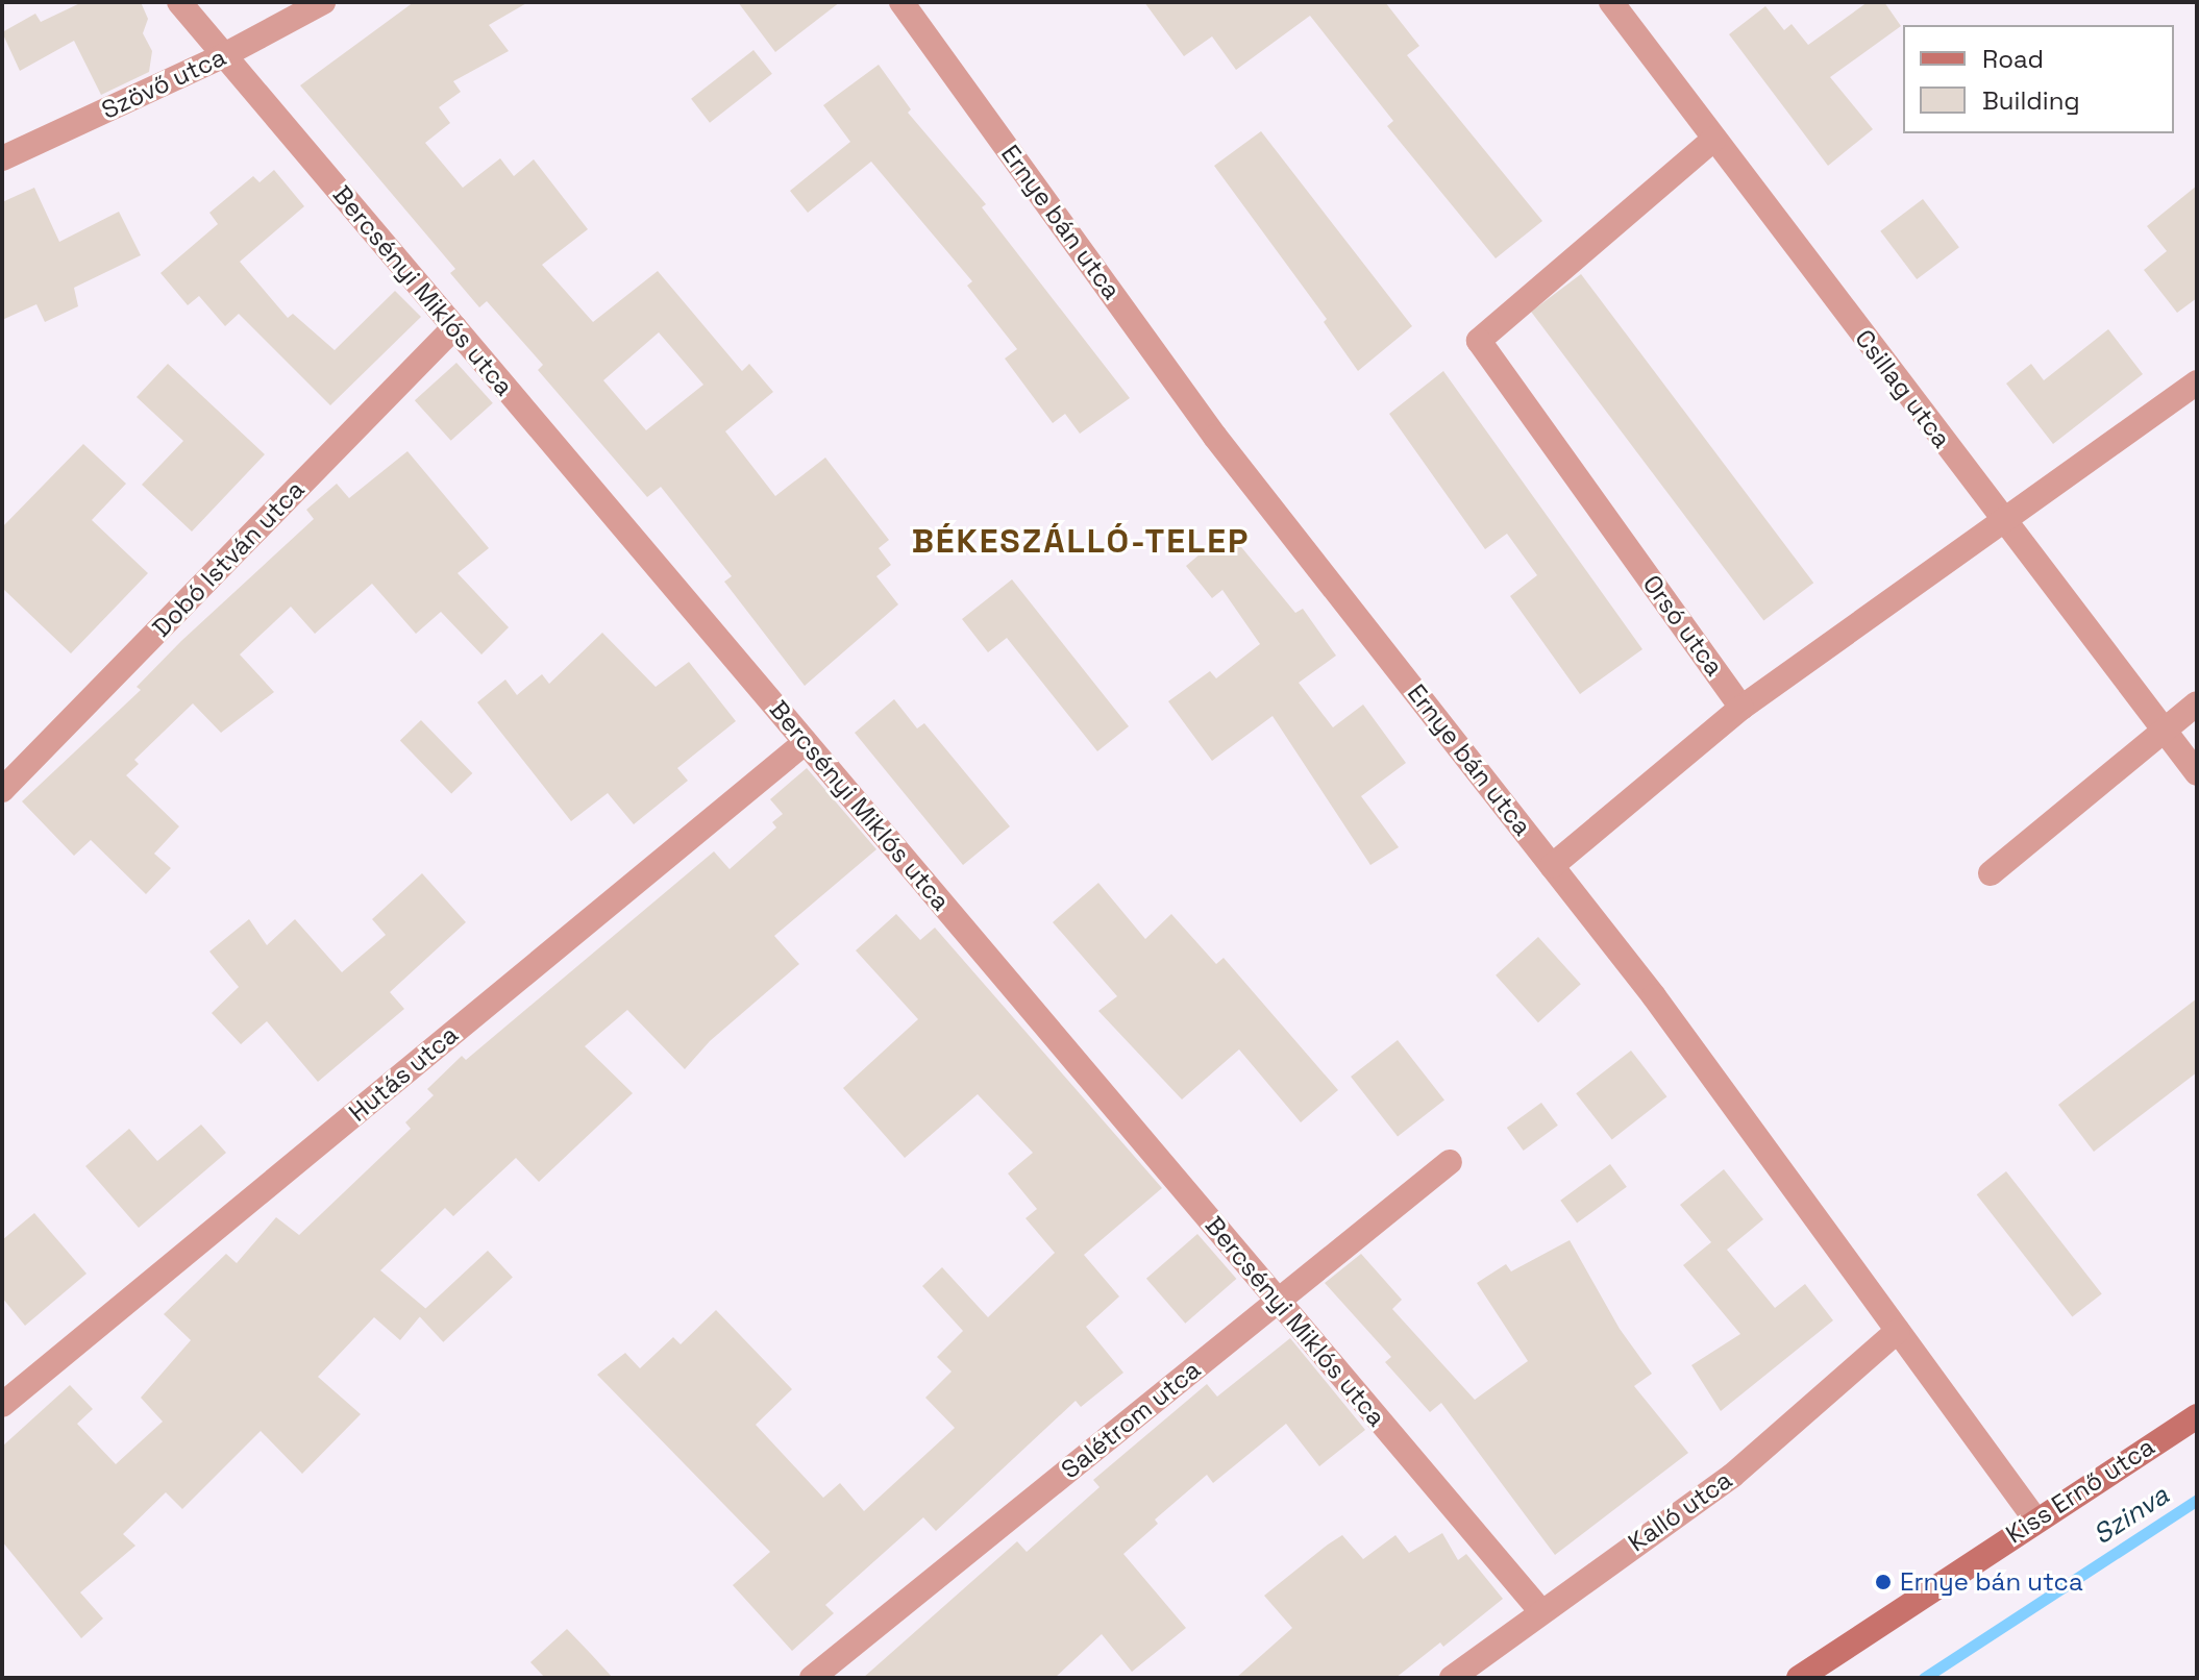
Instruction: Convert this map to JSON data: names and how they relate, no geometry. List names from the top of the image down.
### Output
{
  "streets": {
    "street": [
      "Szövő utca",
      "Ernye bán utca",
      "Bercsényi Miklós utca",
      "Csillag utca",
      "Dobó István utca",
      "Orsó utca",
      "Hutás utca",
      "Salétrom utca",
      "Kiss Ernő utca",
      "Kalló utca"
    ]
  },
  "crossings": [
    ["Szövő utca", "Bercsényi Miklós utca"],
    ["Ernye bán utca", "Kiss Ernő utca"],
    ["Ernye bán utca", "Kalló utca"],
    ["Bercsényi Miklós utca", "Dobó István utca"],
    ["Bercsényi Miklós utca", "Hutás utca"],
    ["Bercsényi Miklós utca", "Salétrom utca"],
    ["Bercsényi Miklós utca", "Kalló utca"],
    ["Csillag utca", "Orsó utca"]
  ],
  "districts": ["BÉKESZÁLLÓ-TELEP"],
  "water": ["Szinva"],
  "places": ["Ernye bán utca"],
  "legend": ["Road", "Building"]
}
